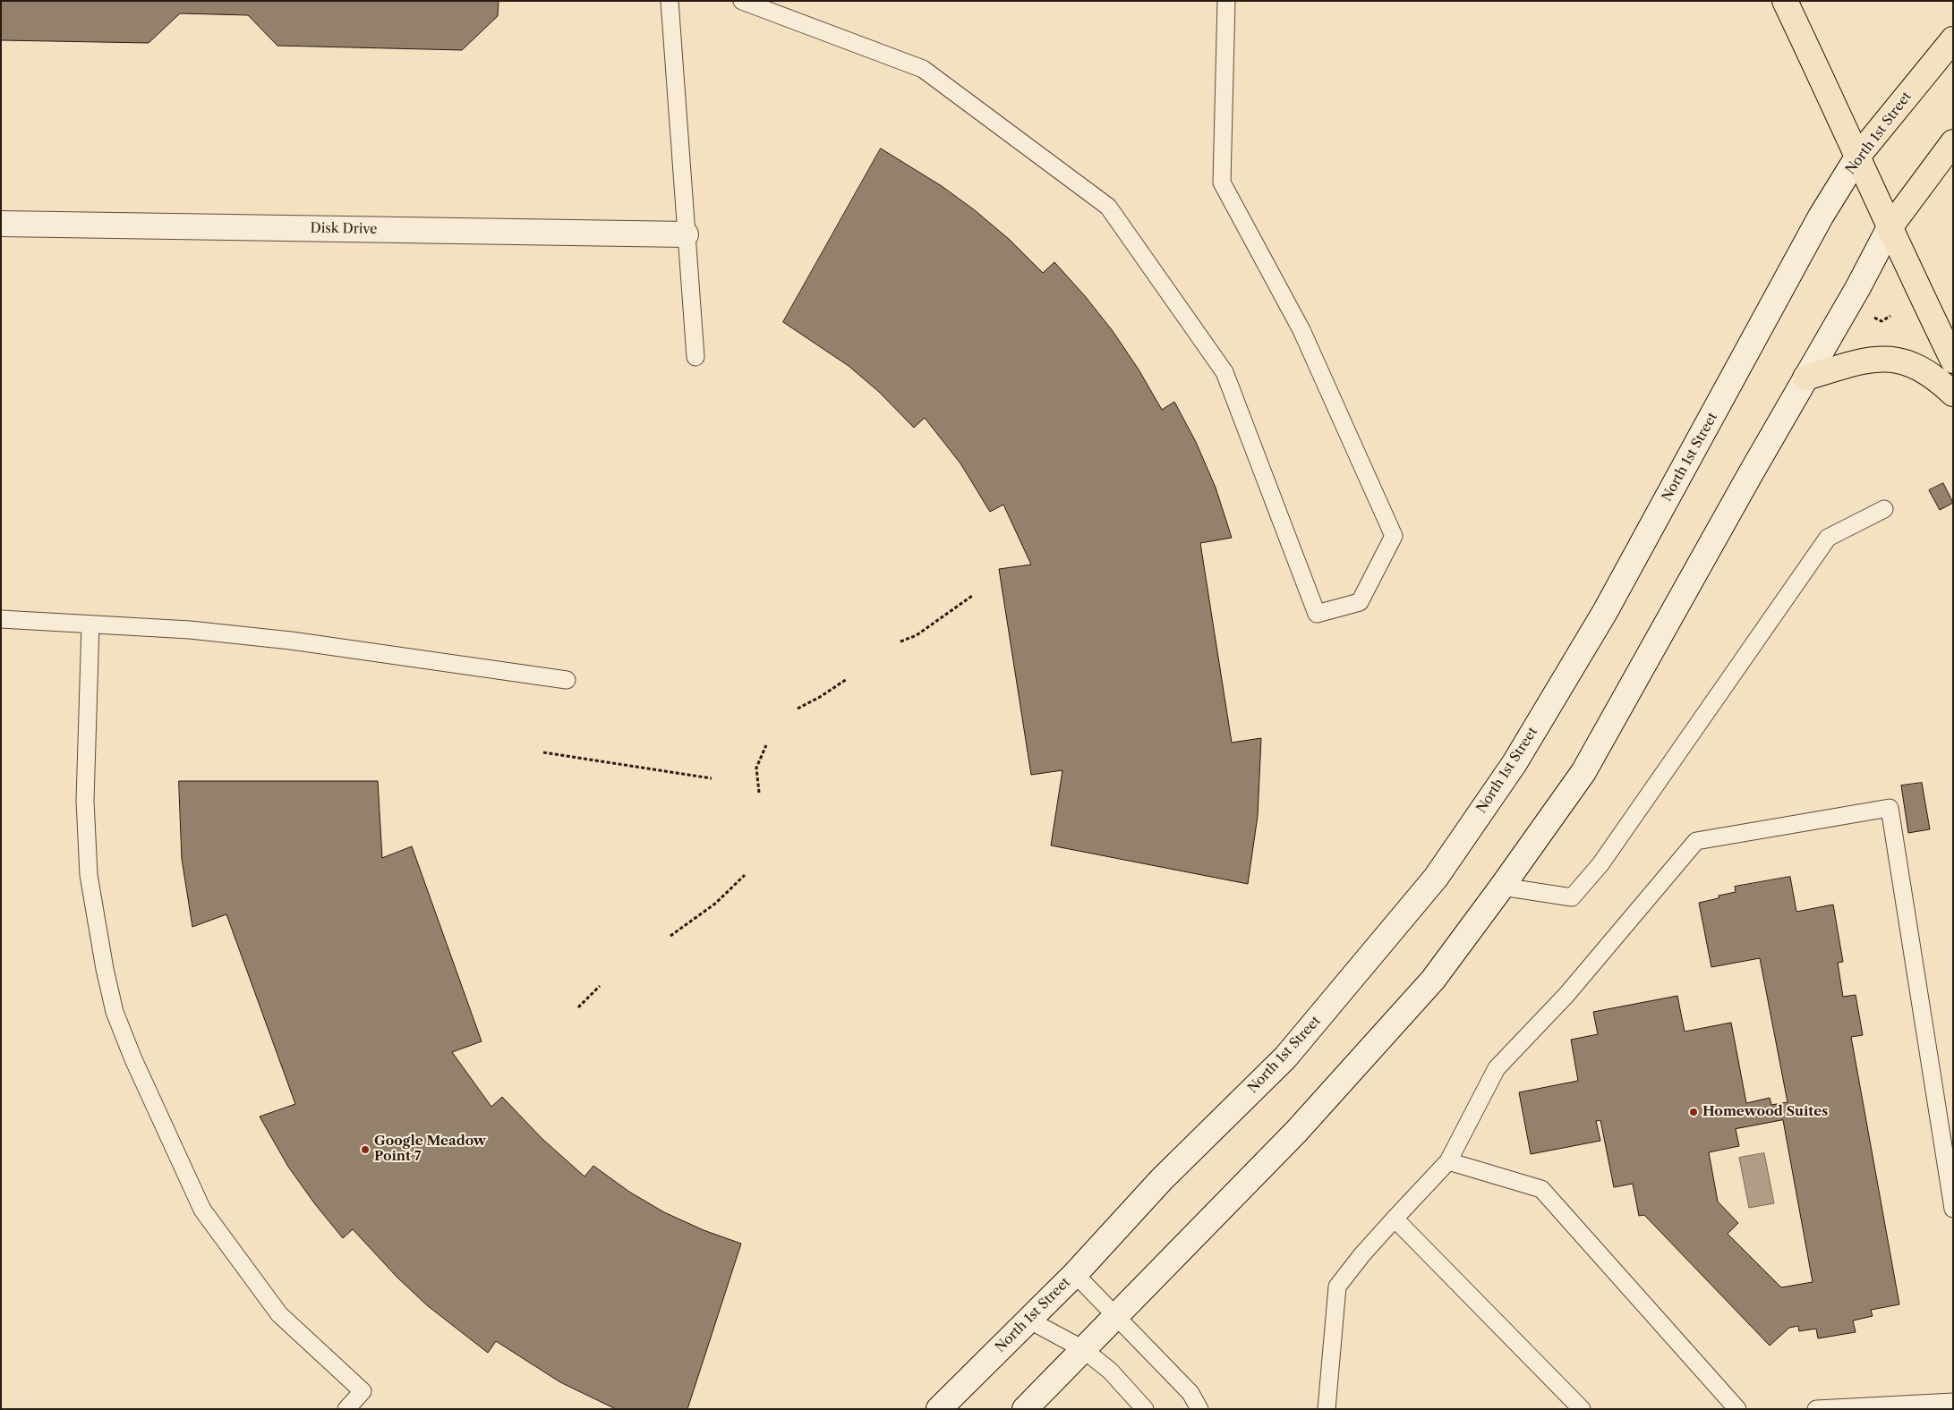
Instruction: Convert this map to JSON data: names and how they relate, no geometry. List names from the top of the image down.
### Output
{
  "streets": {
    "main road": ["North 1st Street", "Disk Drive"]
  },
  "places": ["Homewood Suites", "Google Meadow Point 7"]
}
